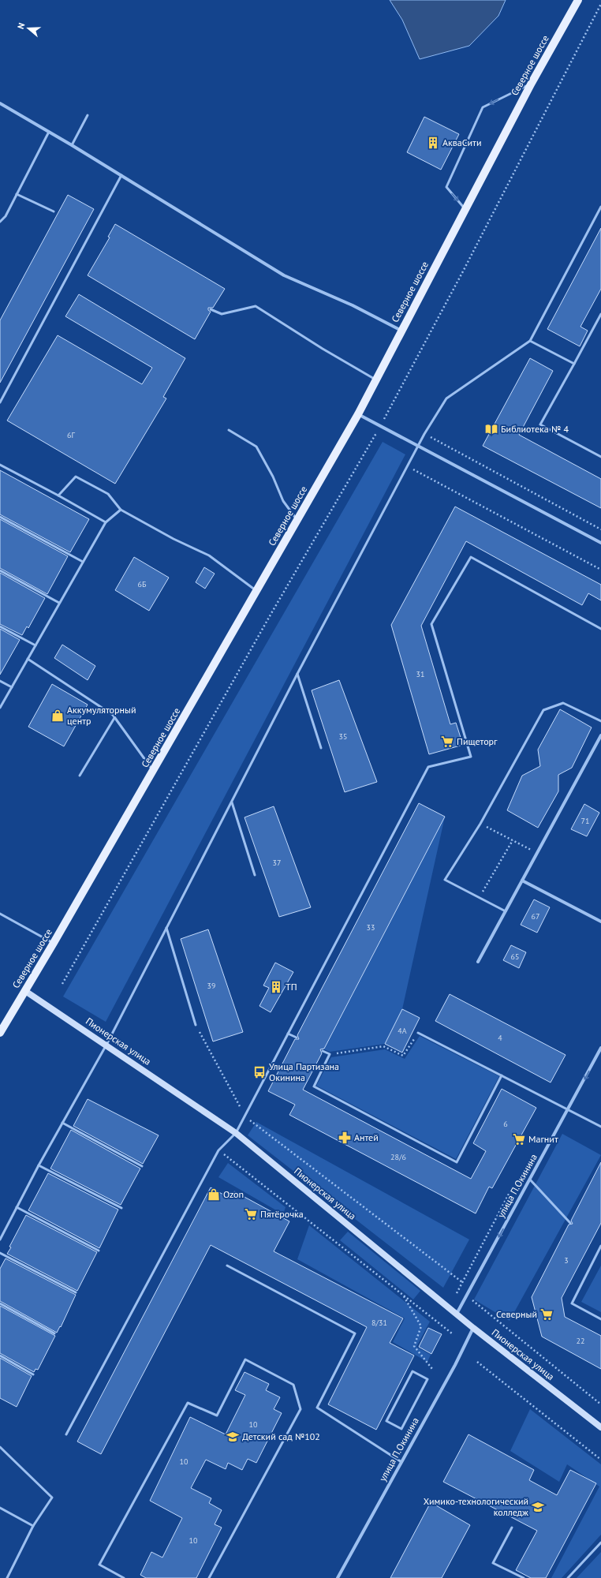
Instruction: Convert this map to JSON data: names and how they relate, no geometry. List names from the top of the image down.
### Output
{
  "streets": {
    "main road": ["Северное шоссе"],
    "street": ["Пионерская улица", "улица П.Окинина"]
  },
  "crossings": [
    ["Северное шоссе", "Пионерская улица"],
    ["Пионерская улица", "улица П.Окинина"]
  ],
  "one_way": ["улица П.Окинина"],
  "places": {
    "building": ["АкваСити", "ТП"],
    "library": ["Библиотека № 4"],
    "shop": ["Аккумуляторный центр", "Ozon"],
    "supermarket": [
      "Пищеторг",
      "Магнит",
      "Пятёрочка",
      "Северный"
    ],
    "bus stop": ["Улица Партизана Окинина"],
    "pharmacy": ["Антей"],
    "school or university": ["Детский сад №102", "Химико-технологический колледж"]
  },
  "house_numbers": [
    "6Г",
    "6Б",
    "31",
    "35",
    "71",
    "37",
    "67",
    "33",
    "65",
    "39",
    "4А",
    "4",
    "6",
    "28/6",
    "3",
    "8/31",
    "22",
    "10",
    "10",
    "10"
  ],
  "north": "left"
}
